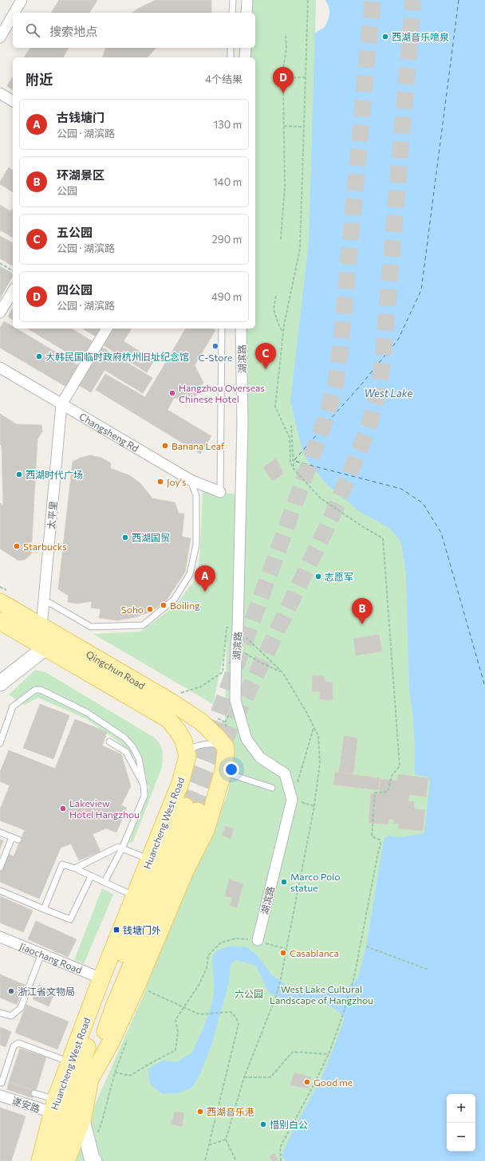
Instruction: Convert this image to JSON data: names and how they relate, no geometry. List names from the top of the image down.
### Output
{
  "streets": {
    "main road": ["Qingchun Road", "Huancheng West Road"],
    "street": [
      "湖滨路",
      "Changsheng Rd",
      "太平里",
      "Jiaochang Road",
      "遂安路"
    ]
  },
  "crossings": [
    ["Changsheng Rd", "太平里"],
    ["太平里", "Qingchun Road"],
    ["Qingchun Road", "Huancheng West Road"],
    ["Huancheng West Road", "Jiaochang Road"],
    ["Huancheng West Road", "遂安路"]
  ],
  "water": ["West Lake"],
  "parks": ["West Lake Cultural Landscape of Hangzhou", "六公园"],
  "places": {
    "other": [
      "西湖音乐喷泉",
      "C-Store",
      "大韩民国临时政府杭州旧址纪念馆",
      "Hangzhou Overseas Chinese Hotel",
      "Banana Leaf",
      "西湖时代广场",
      "Joy's",
      "西湖国贸",
      "Starbucks",
      "志愿军",
      "Boiling",
      "Soho",
      "Lakeview Hotel Hangzhou",
      "Marco Polo statue",
      "Casablanca",
      "浙江省文物局",
      "Good me",
      "西湖音乐港",
      "惜别白公"
    ],
    "transit": ["钱塘门外"]
  },
  "page": {
    "search": "搜索地点",
    "heading": ["附近", "4个结果"],
    "pins": [
      "D",
      "C",
      "A",
      "B"
    ],
    "list": [
      {
        "mark": "A",
        "name": "古钱塘门",
        "note": "公园 · 湖滨路",
        "value": "130 m"
      },
      {
        "mark": "B",
        "name": "环湖景区",
        "note": "公园",
        "value": "140 m"
      },
      {
        "mark": "C",
        "name": "五公园",
        "note": "公园 · 湖滨路",
        "value": "290 m"
      },
      {
        "mark": "D",
        "name": "四公园",
        "note": "公园 · 湖滨路",
        "value": "490 m"
      }
    ],
    "map_buttons": ["+", "−"]
  }
}
